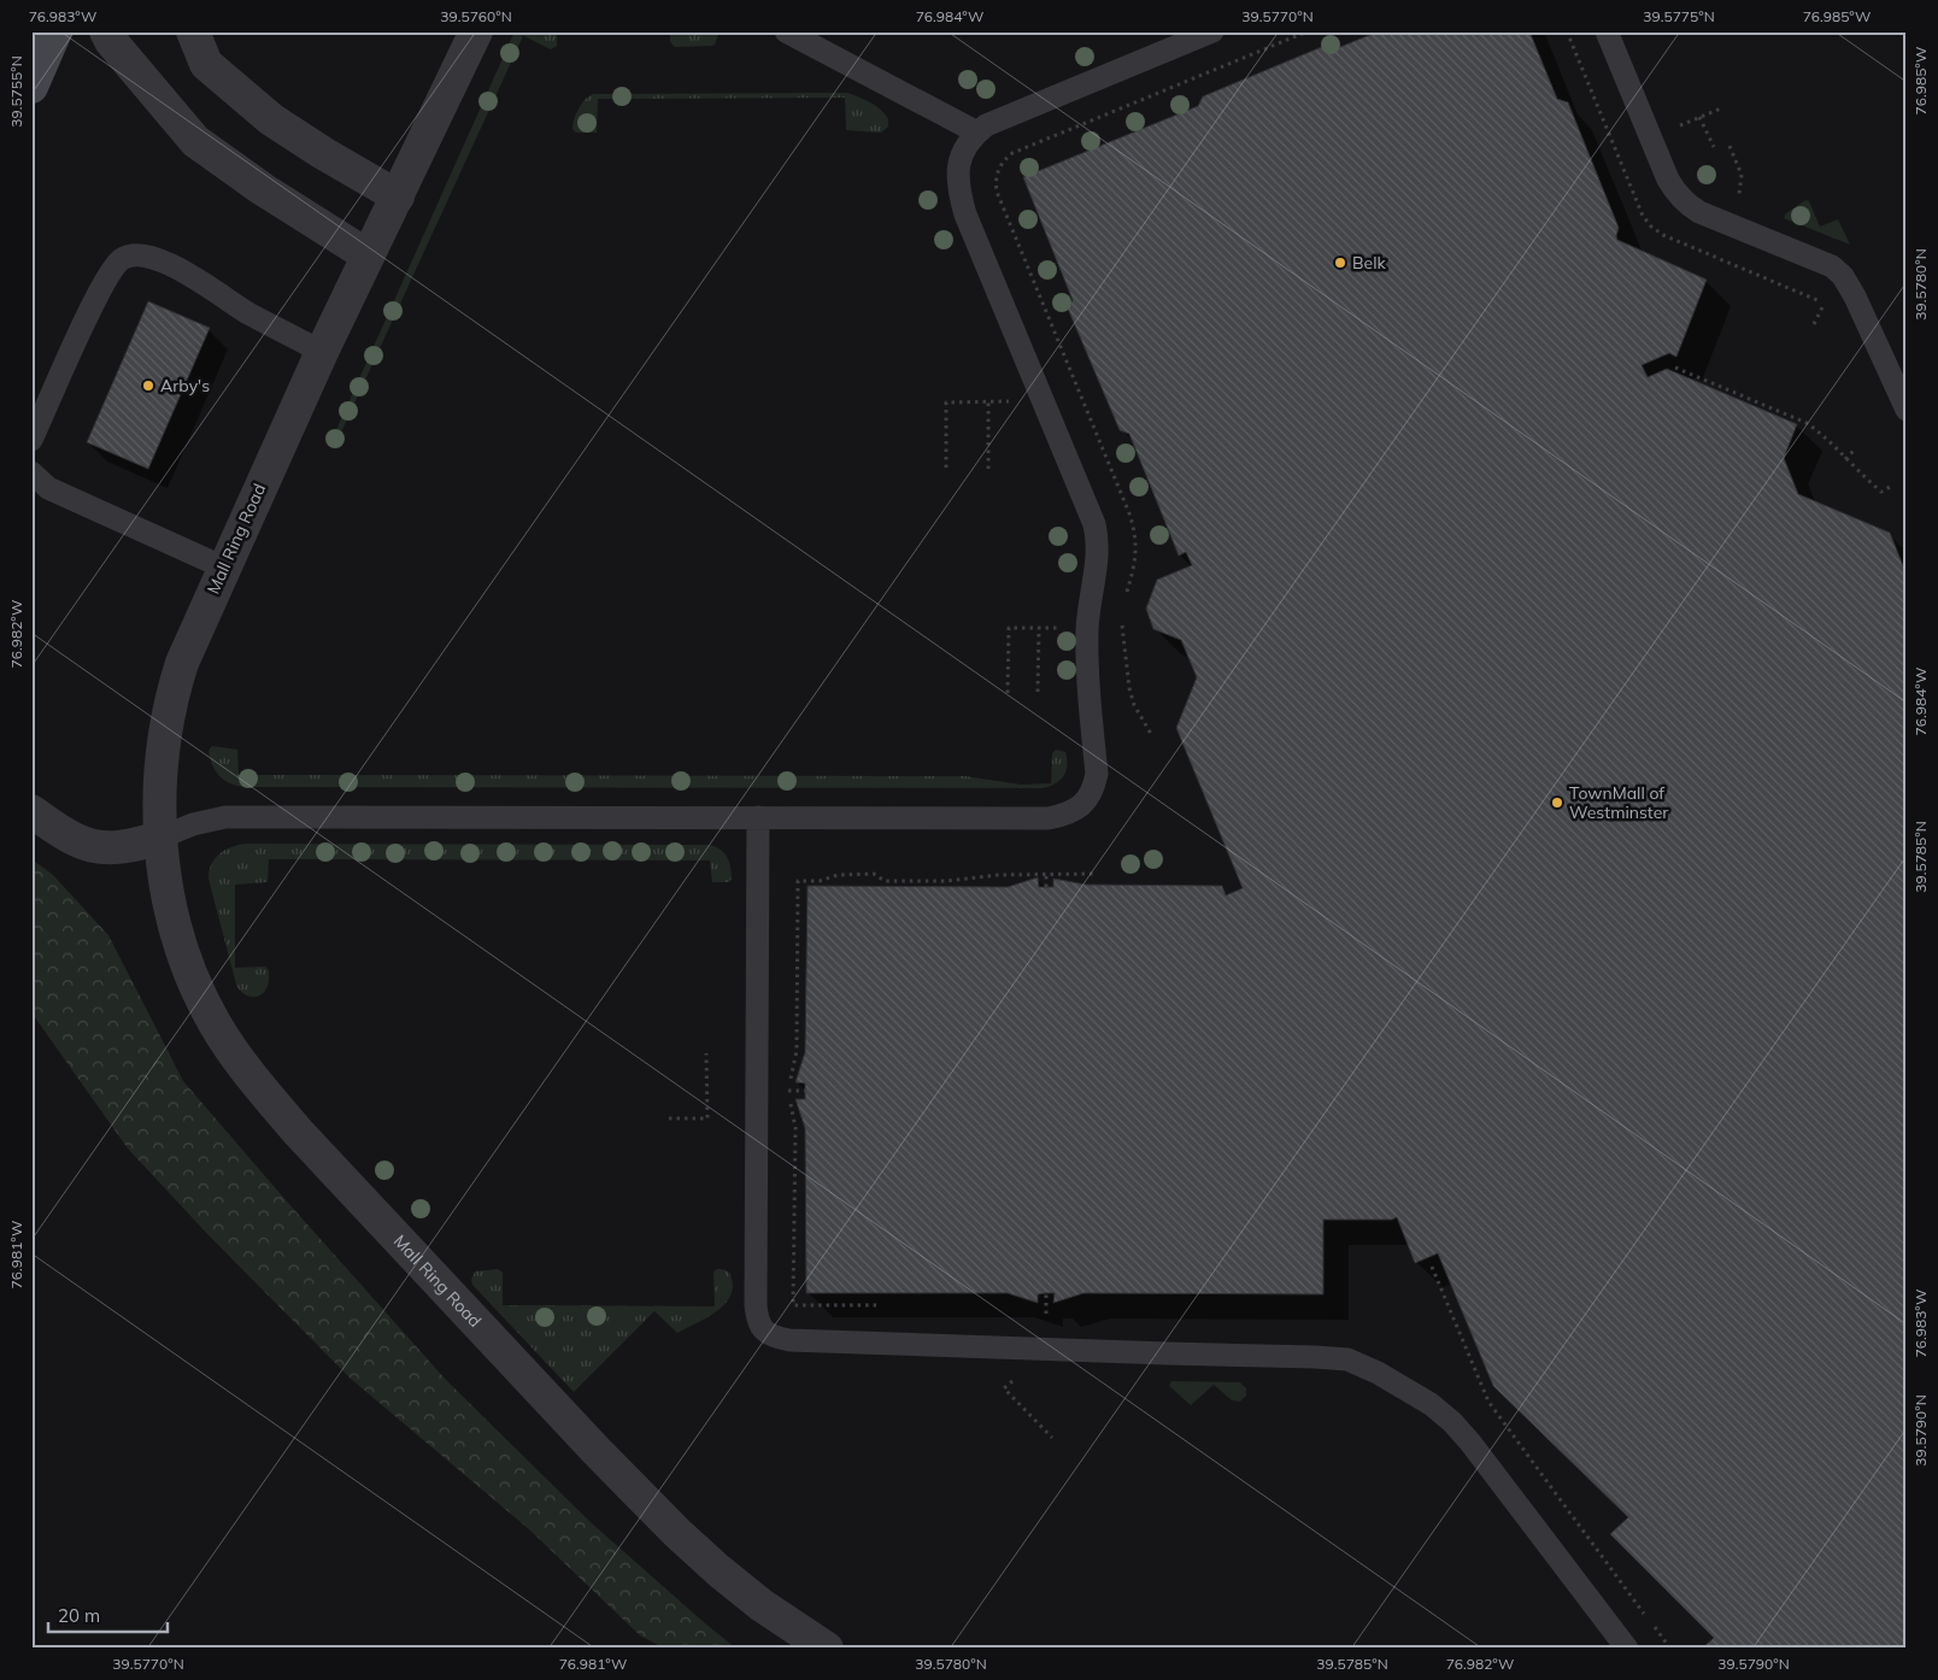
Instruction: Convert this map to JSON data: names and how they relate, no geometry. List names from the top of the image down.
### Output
{
  "streets": {
    "street": ["Mall Ring Road"]
  },
  "places": ["Belk", "Arby's", "TownMall of Westminster"],
  "scale_bar": "20 m",
  "coordinates": [
    "76.983°W",
    "39.5760°N",
    "76.984°W",
    "39.5770°N",
    "39.5775°N",
    "76.985°W",
    "39.5755°N",
    "39.5780°N",
    "76.982°W",
    "39.5785°N",
    "76.981°W",
    "39.5790°N"
  ]
}
